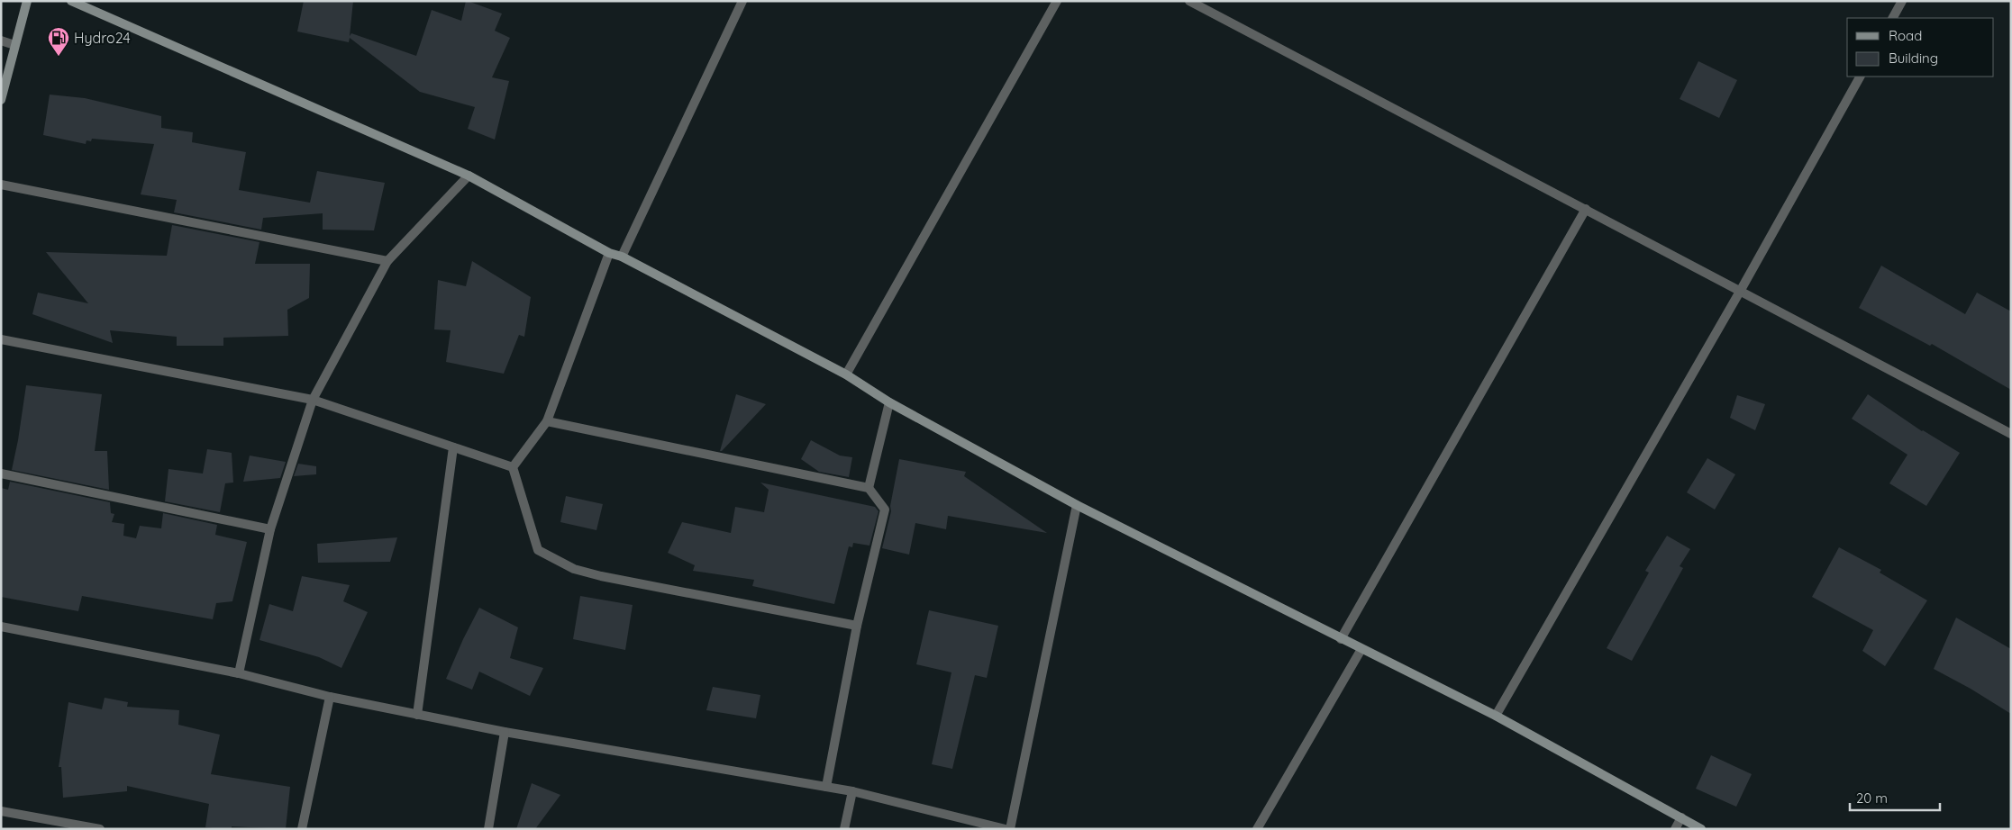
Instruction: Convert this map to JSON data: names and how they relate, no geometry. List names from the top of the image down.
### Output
{
  "places": {
    "fuel station": ["Hydro24"]
  },
  "legend": ["Road", "Building"],
  "scale_bar": "20 m"
}
